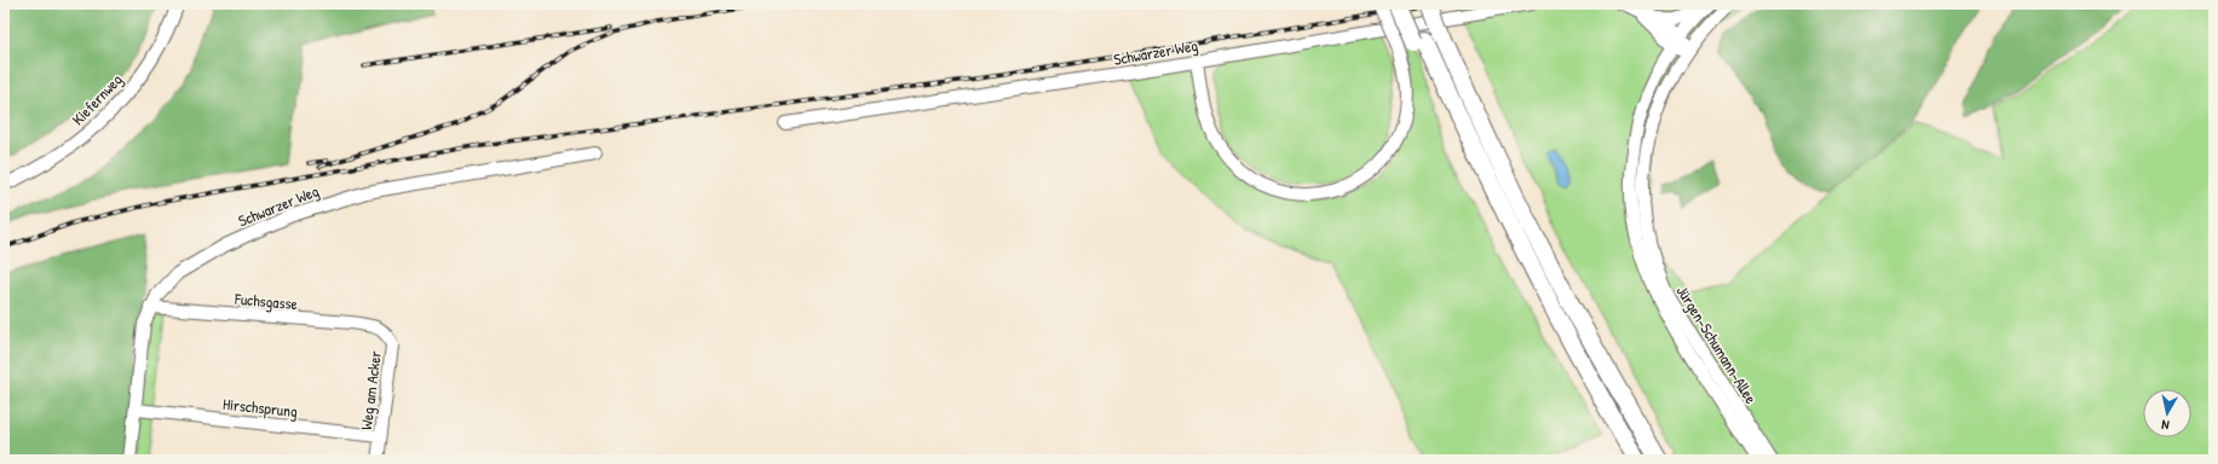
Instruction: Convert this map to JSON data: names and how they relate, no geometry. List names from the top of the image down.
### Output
{
  "streets": {
    "street": [
      "Schwarzer Weg",
      "Kiefernweg",
      "Fuchsgasse",
      "Jürgen-Schumann-Allee",
      "Weg am Acker",
      "Hirschsprung"
    ]
  },
  "crossings": [
    ["Schwarzer Weg", "Fuchsgasse"],
    ["Schwarzer Weg", "Hirschsprung"],
    ["Fuchsgasse", "Weg am Acker"],
    ["Weg am Acker", "Hirschsprung"]
  ],
  "north": "bottom"
}
